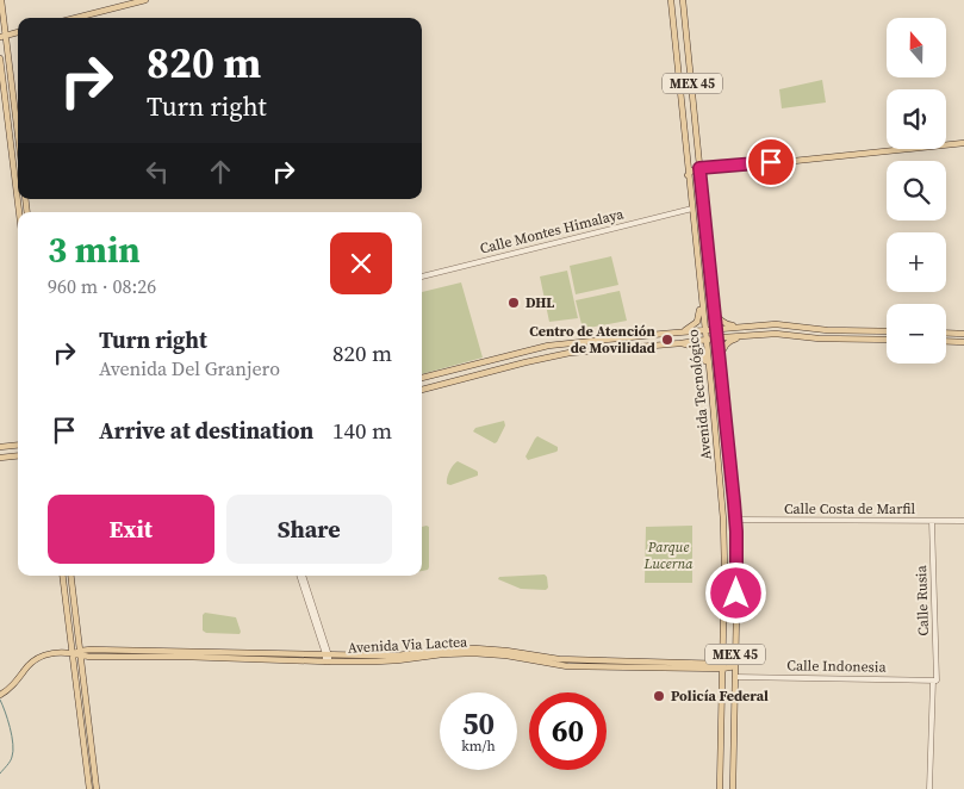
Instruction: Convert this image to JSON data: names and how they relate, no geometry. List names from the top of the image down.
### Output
{
  "streets": {
    "main road": ["MEX 45", "Avenida Tecnológico", "Avenida Via Lactea"],
    "street": [
      "Calle Montes Himalaya",
      "Calle Costa de Marfil",
      "Calle Rusia",
      "Calle Indonesia"
    ]
  },
  "crossings": [
    ["Calle Montes Himalaya", "Avenida Tecnológico"],
    ["Avenida Tecnológico", "Calle Costa de Marfil"],
    ["Avenida Tecnológico", "Avenida Via Lactea"],
    ["Avenida Tecnológico", "Calle Indonesia"],
    ["Calle Costa de Marfil", "Calle Rusia"],
    ["Calle Rusia", "Calle Indonesia"]
  ],
  "parks": ["Parque Lucerna"],
  "places": ["DHL", "Centro de Atención de Movilidad", "Policía Federal"],
  "north": "top",
  "page": {
    "map_buttons": ["+", "−"],
    "turn": ["820 m", "Turn right"],
    "heading": ["3 min", "960 m · 08:26"],
    "list": [
      {
        "name": "Turn right",
        "note": "Avenida Del Granjero",
        "value": "820 m"
      },
      {
        "name": "Arrive at destination",
        "value": "140 m"
      }
    ],
    "buttons": ["Exit", "Share"],
    "speed": "50 km/h",
    "limit": "60"
  }
}
